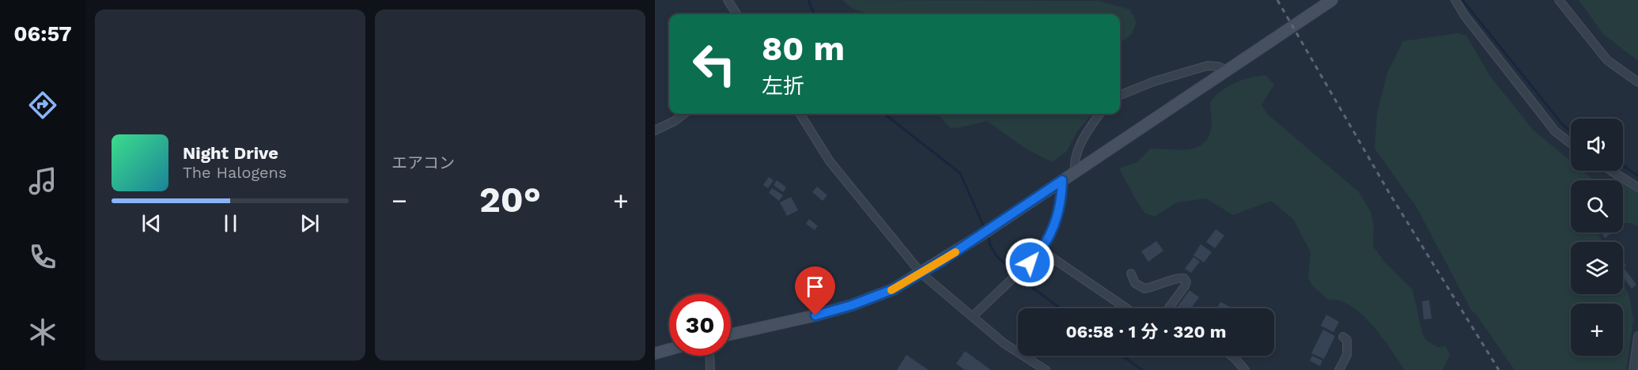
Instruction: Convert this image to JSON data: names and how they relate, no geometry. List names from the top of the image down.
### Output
{
  "page": {
    "tabs": "06:57",
    "tile": "エアコン",
    "turn": ["80 m", "左折"],
    "map_buttons": "+",
    "song": ["Night Drive", "The Halogens"],
    "heat": ["−", "20°", "+"],
    "limit": "30",
    "trip": "06:58 · 1 分 · 320 m"
  }
}
